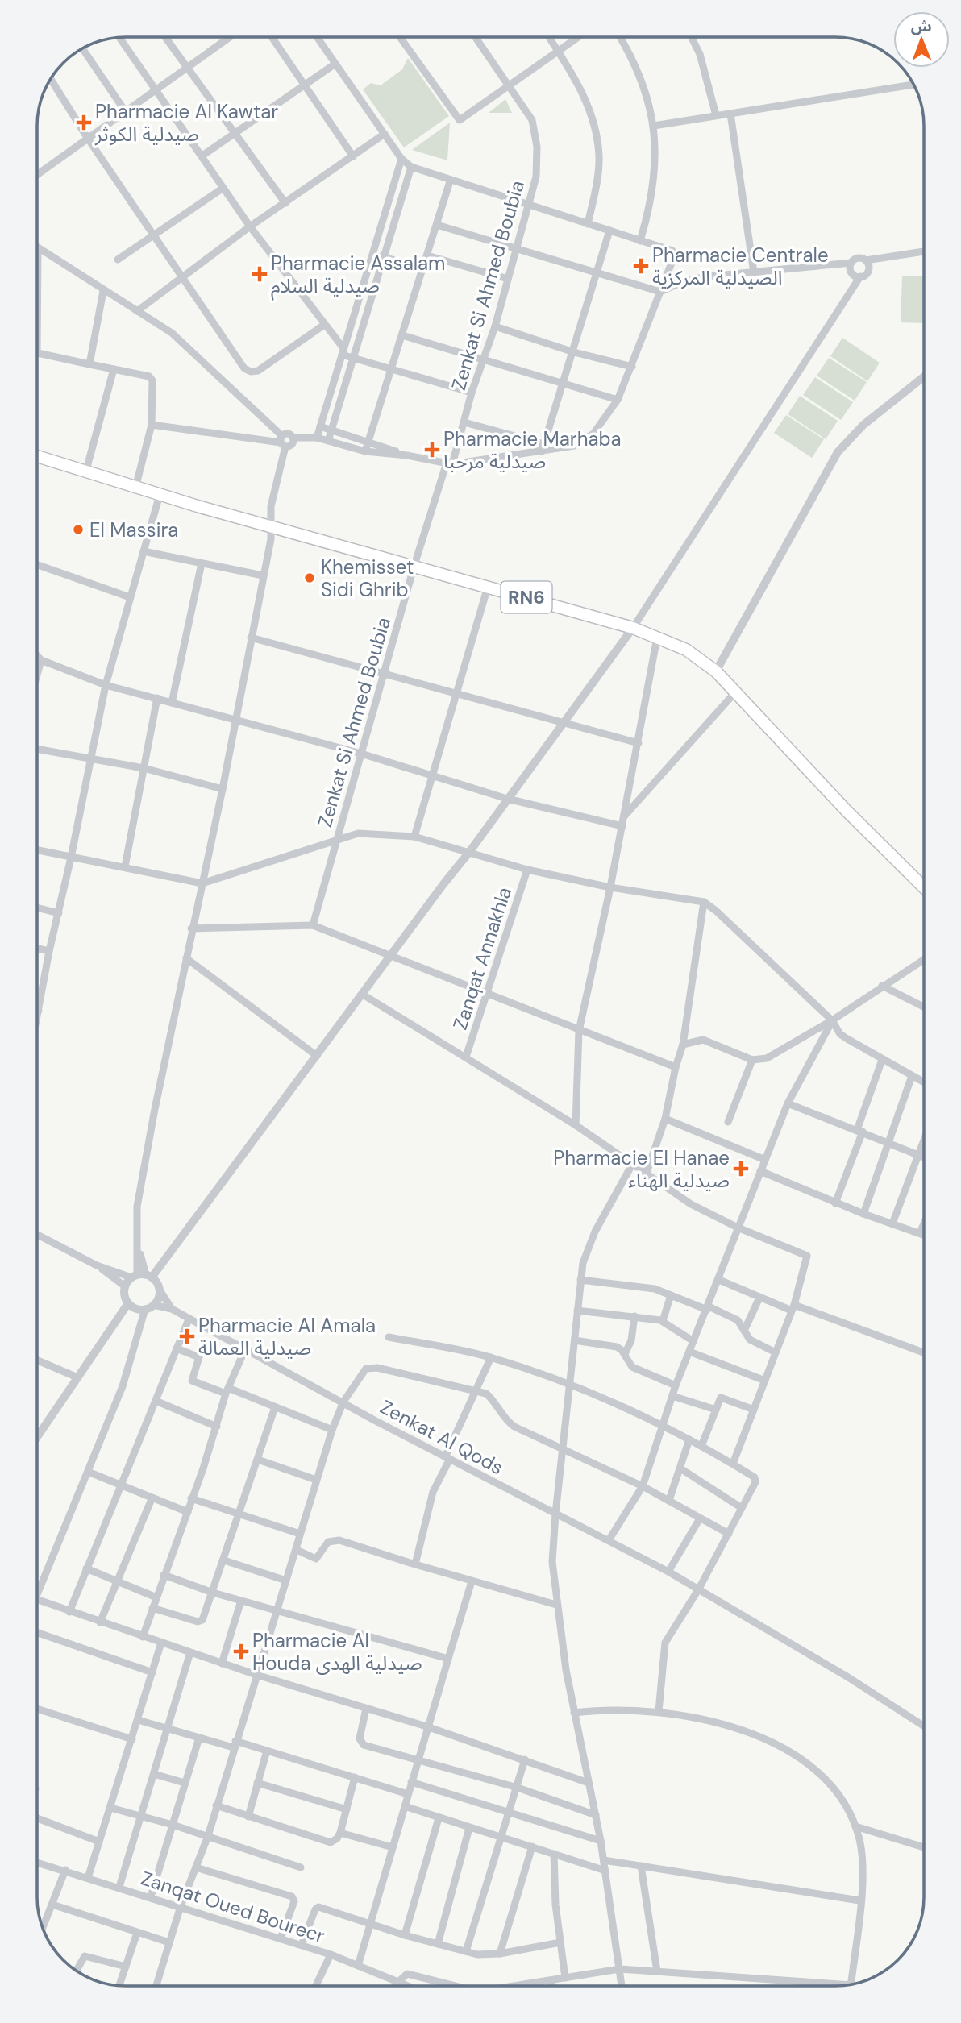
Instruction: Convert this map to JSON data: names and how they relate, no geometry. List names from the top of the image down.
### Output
{
  "streets": {
    "main road": ["RN6"],
    "street": [
      "Zenkat Si Ahmed Boubia",
      "Zanqat Annakhla",
      "Zenkat Al Qods",
      "Zanqat Oued Bourecr"
    ]
  },
  "crossings": [
    ["Zenkat Si Ahmed Boubia", "RN6"]
  ],
  "places": {
    "health": [
      "Pharmacie Al Kawtar صيدلية الكوثر",
      "Pharmacie Centrale الصيدلية المركزية",
      "Pharmacie Assalam صيدلية السلام",
      "Pharmacie Marhaba صيدلية مرحبا",
      "Pharmacie El Hanae صيدلية الهناء",
      "Pharmacie Al Amala صيدلية العمالة",
      "Pharmacie Al Houda صيدلية الهدى"
    ],
    "other": ["El Massira", "Khemisset Sidi Ghrib"]
  },
  "north": "top"
}
